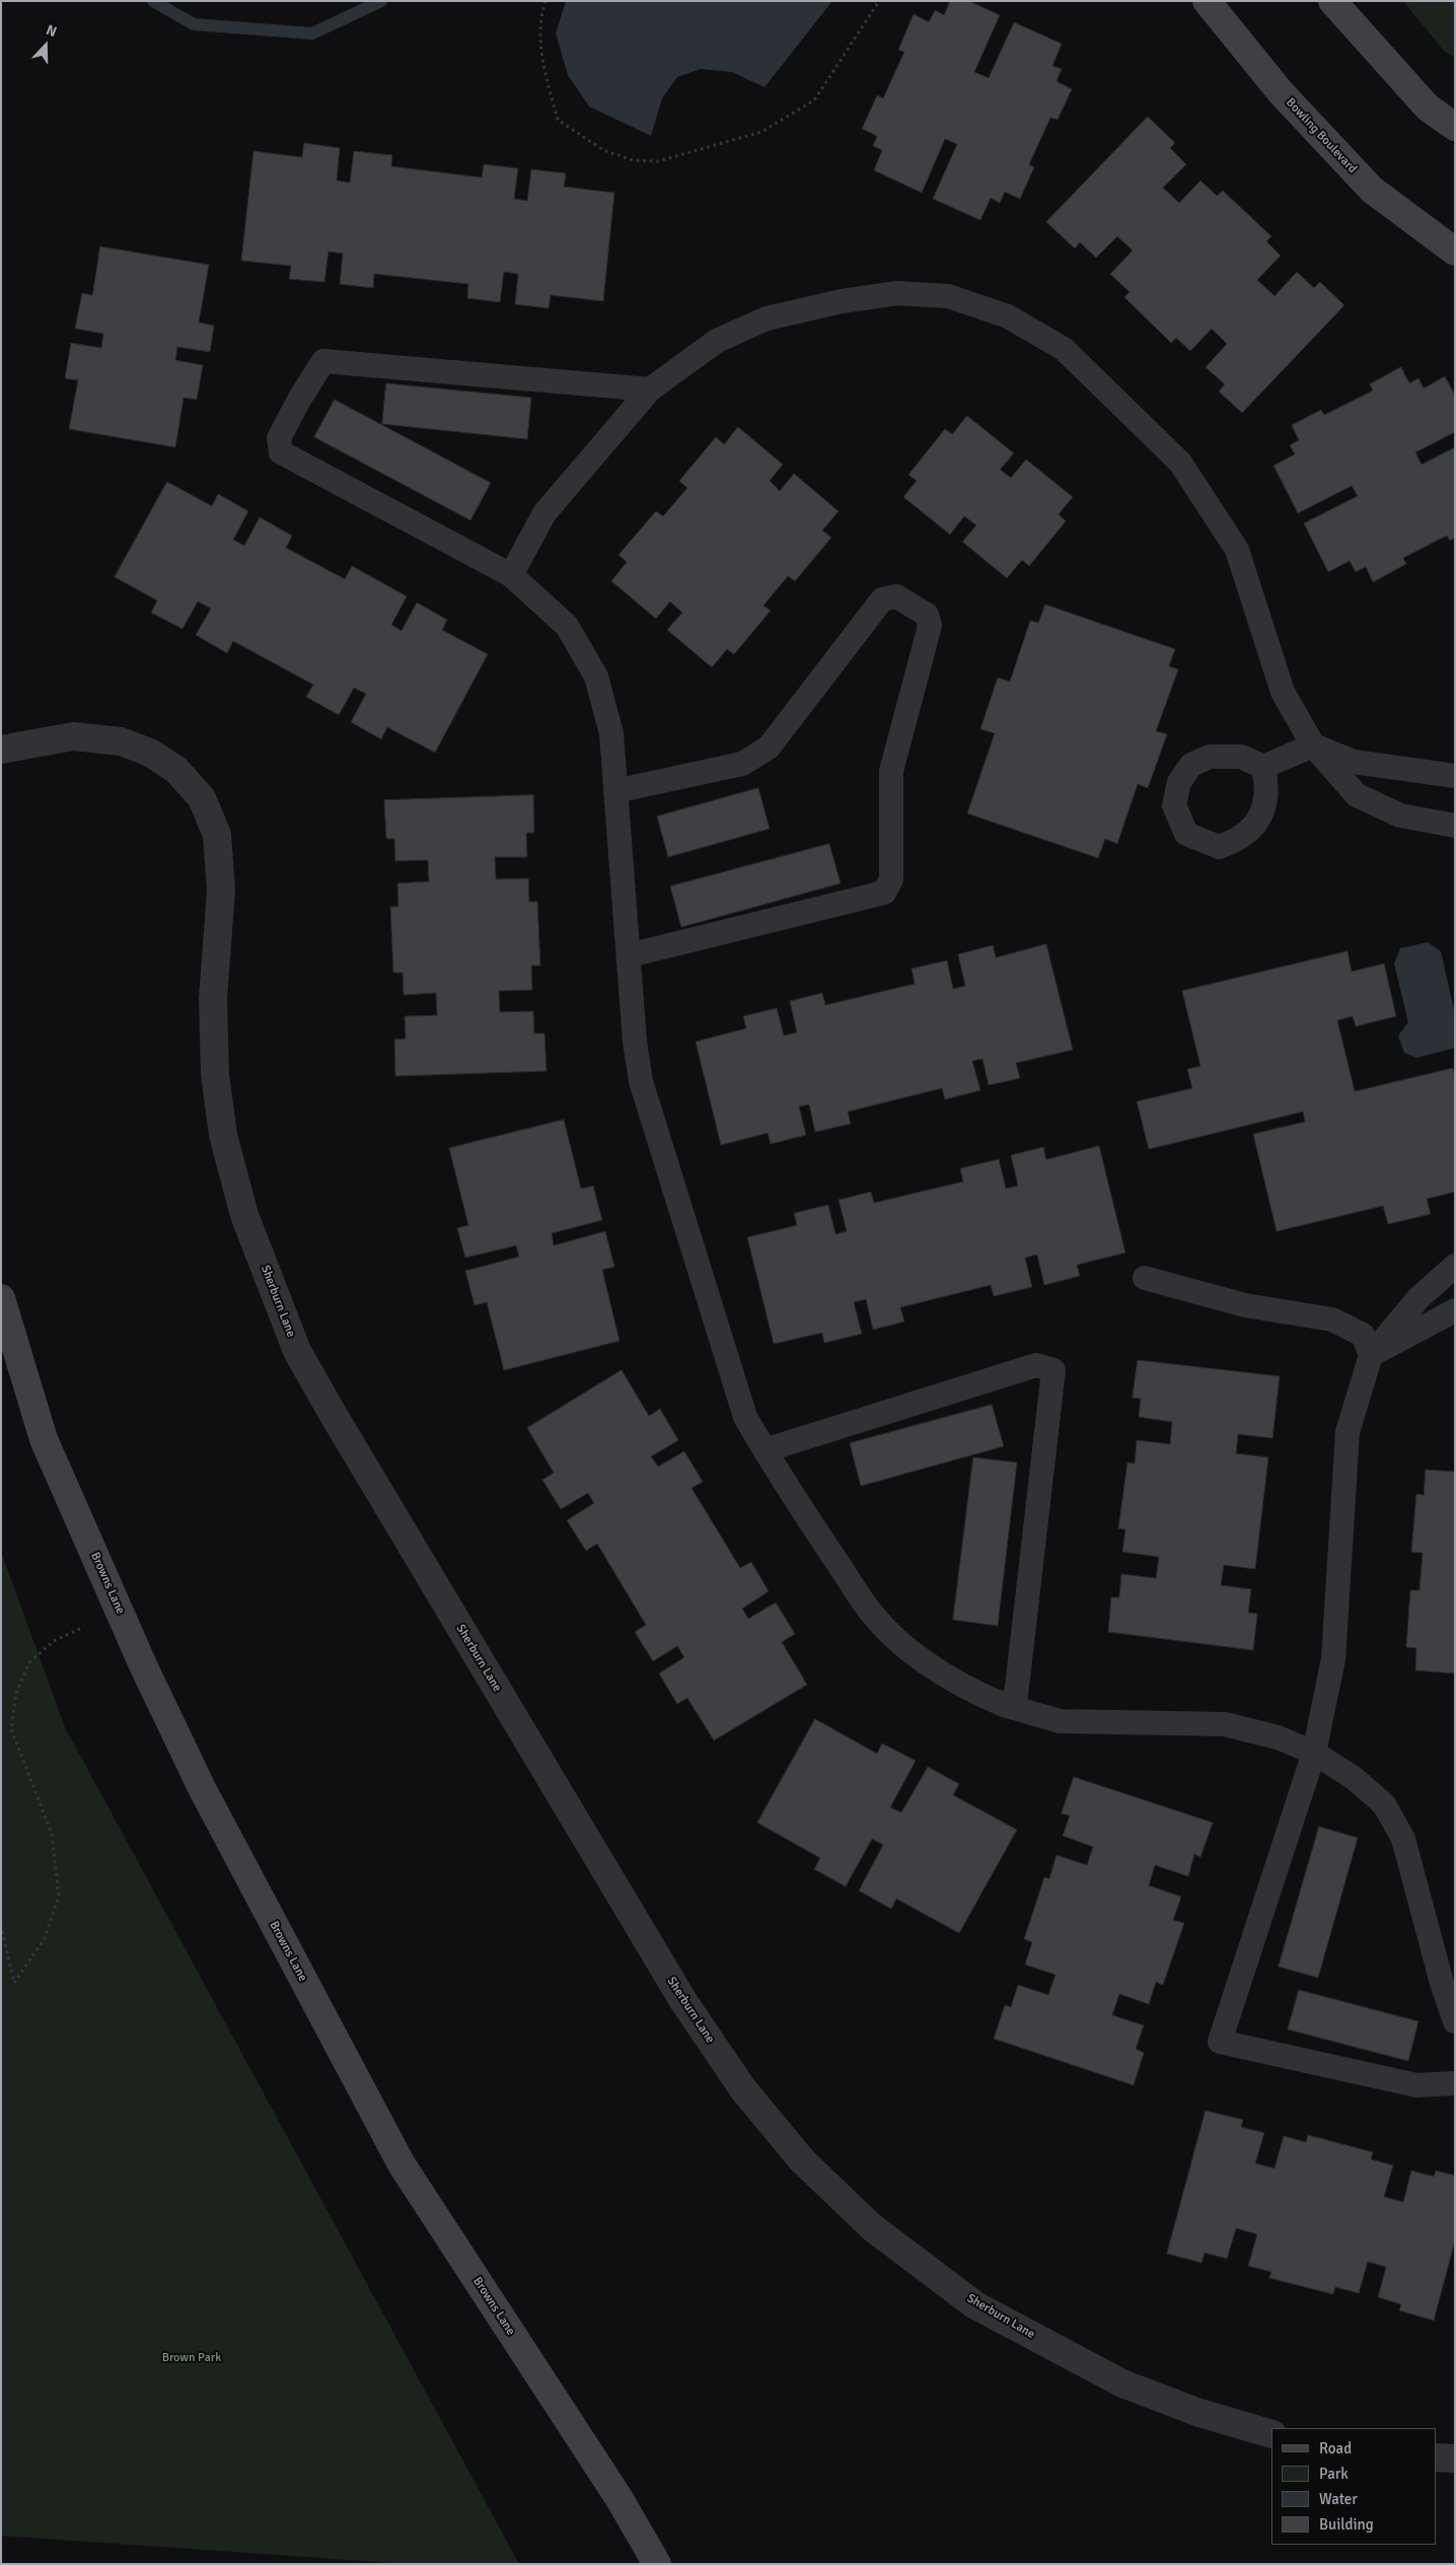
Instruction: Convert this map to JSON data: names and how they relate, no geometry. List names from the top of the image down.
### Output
{
  "streets": {
    "street": ["Bowling Boulevard", "Sherburn Lane", "Browns Lane"]
  },
  "parks": ["Brown Park"],
  "legend": [
    "Road",
    "Park",
    "Water",
    "Building"
  ],
  "north": "top"
}
